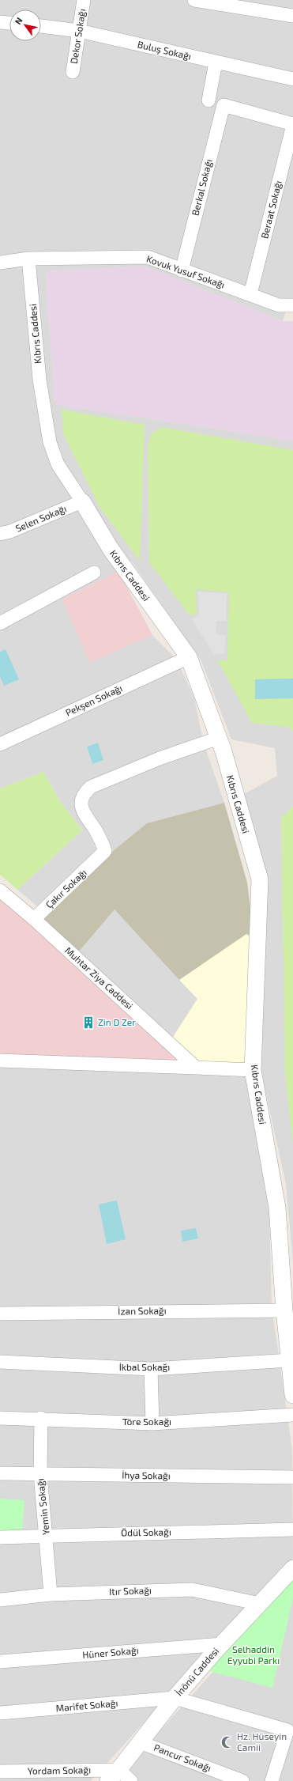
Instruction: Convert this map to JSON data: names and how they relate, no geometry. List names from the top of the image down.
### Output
{
  "streets": {
    "street": [
      "Dekor Sokağı",
      "Buluş Sokağı",
      "Berkal Sokağı",
      "Beraat Sokağı",
      "Kovuk Yusuf Sokağı",
      "Kıbrıs Caddesi",
      "Selen Sokağı",
      "Pekşen Sokağı",
      "Çakır Sokağı",
      "Muhtar Ziya Caddesi",
      "İzan Sokağı",
      "İkbal Sokağı",
      "Töre Sokağı",
      "İhya Sokağı",
      "Yemin Sokağı",
      "Ödül Sokağı",
      "Itır Sokağı",
      "Hüner Sokağı",
      "İnönü Caddesi",
      "Marifet Sokağı",
      "Pancur Sokağı",
      "Yordam Sokağı"
    ]
  },
  "crossings": [
    ["Dekor Sokağı", "Buluş Sokağı"],
    ["Berkal Sokağı", "Beraat Sokağı"],
    ["Berkal Sokağı", "Kovuk Yusuf Sokağı"],
    ["Beraat Sokağı", "Kovuk Yusuf Sokağı"],
    ["Kovuk Yusuf Sokağı", "Kıbrıs Caddesi"],
    ["Kıbrıs Caddesi", "Selen Sokağı"],
    ["Kıbrıs Caddesi", "Pekşen Sokağı"],
    ["Kıbrıs Caddesi", "Çakır Sokağı"],
    ["Kıbrıs Caddesi", "İzan Sokağı"],
    ["Kıbrıs Caddesi", "İkbal Sokağı"],
    ["Çakır Sokağı", "Muhtar Ziya Caddesi"],
    ["Töre Sokağı", "Yemin Sokağı"],
    ["İhya Sokağı", "Yemin Sokağı"],
    ["Yemin Sokağı", "Ödül Sokağı"],
    ["Yemin Sokağı", "Itır Sokağı"],
    ["Itır Sokağı", "İnönü Caddesi"],
    ["Hüner Sokağı", "İnönü Caddesi"],
    ["İnönü Caddesi", "Marifet Sokağı"],
    ["İnönü Caddesi", "Pancur Sokağı"],
    ["İnönü Caddesi", "Yordam Sokağı"]
  ],
  "parks": ["Selhaddin Eyyubi Parkı"],
  "places": {
    "building": ["Zin D Zer"],
    "mosque": ["Hz. Hüseyin Camii"]
  },
  "north": "top left"
}
